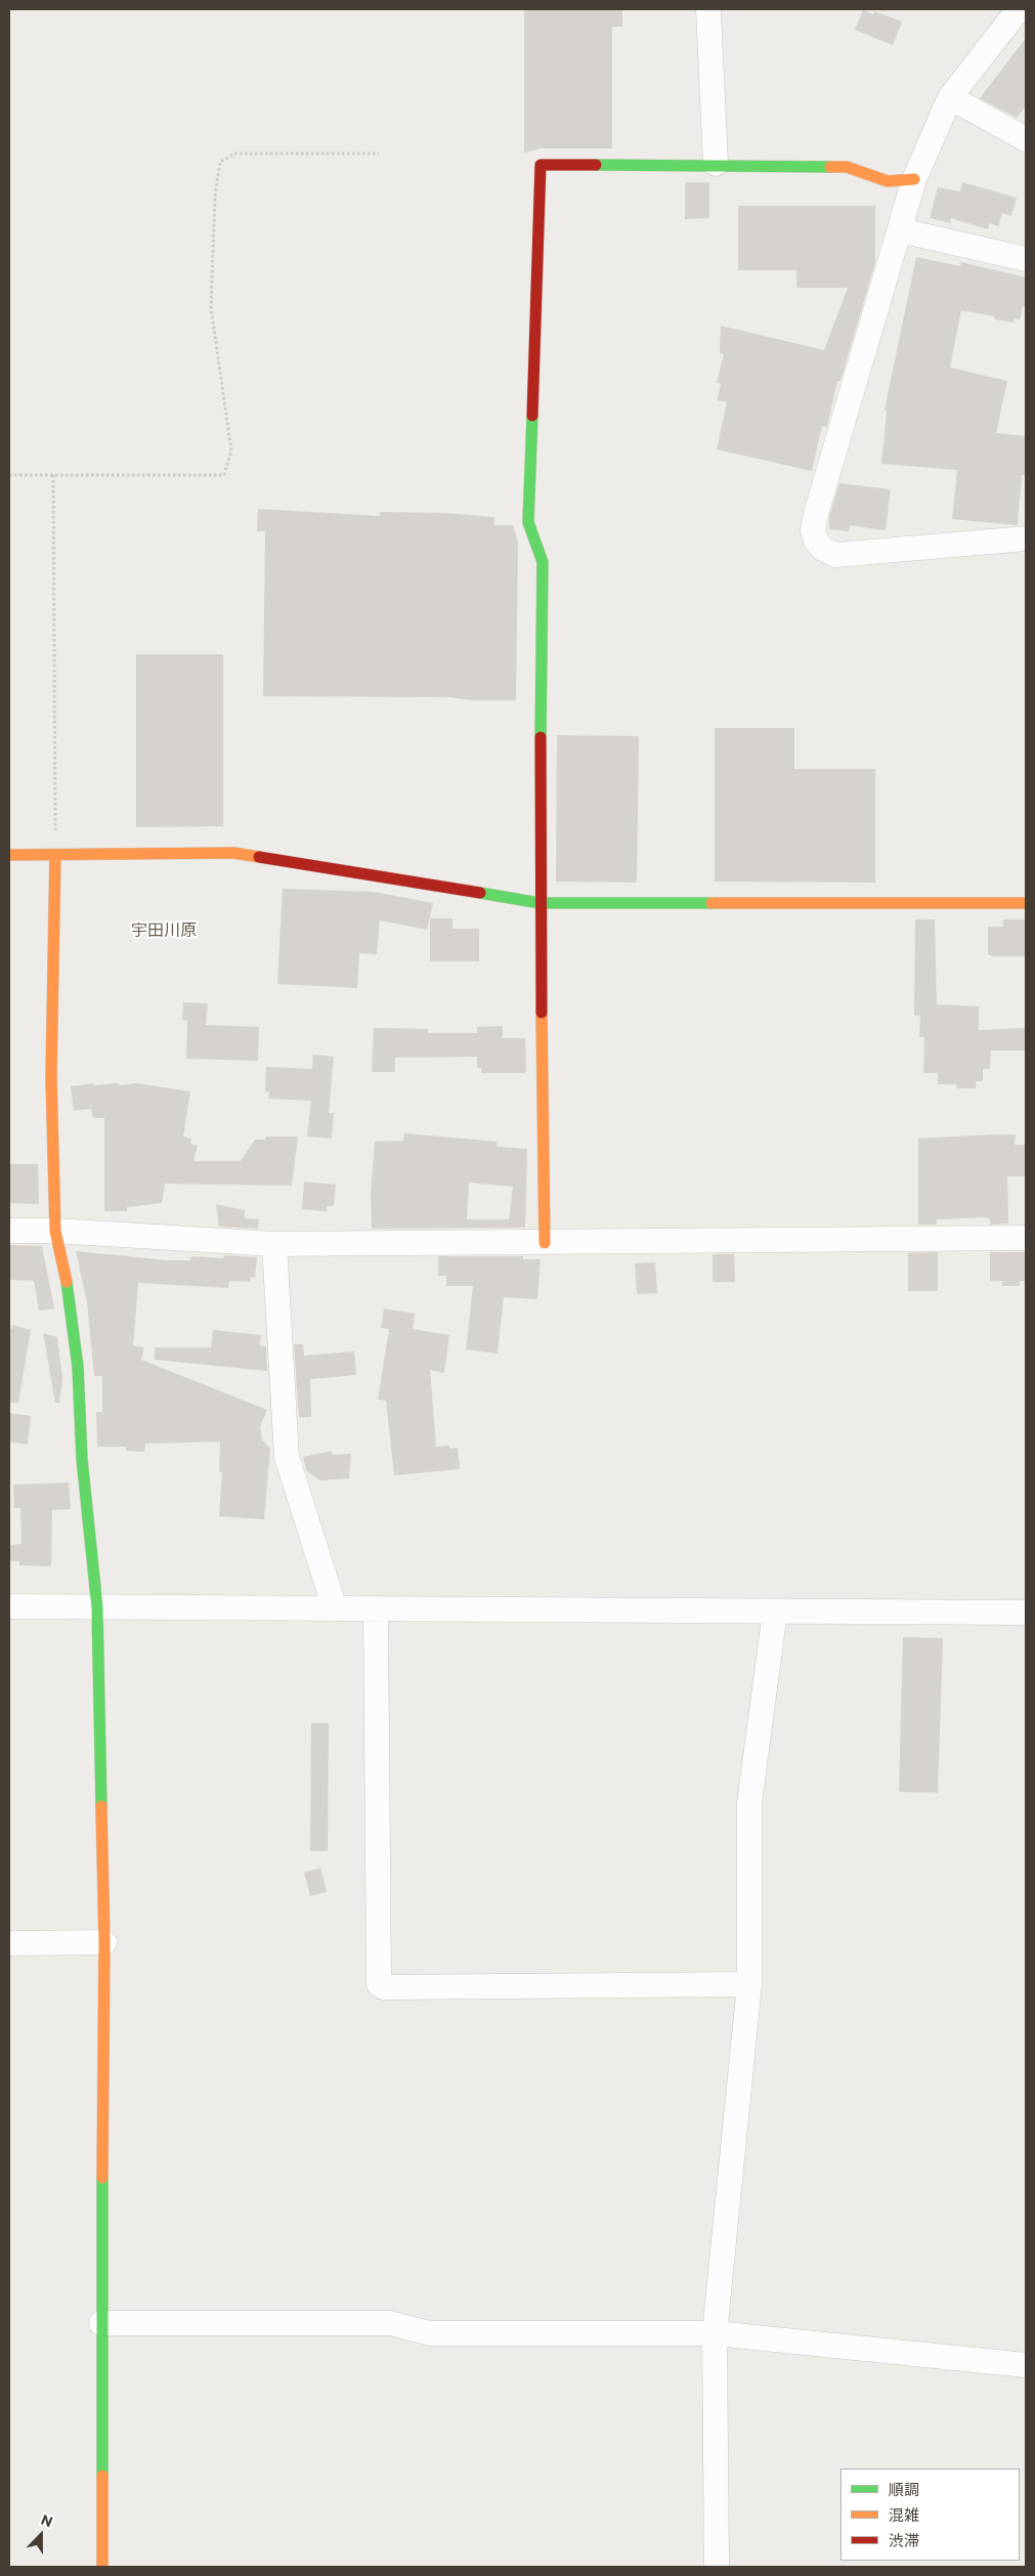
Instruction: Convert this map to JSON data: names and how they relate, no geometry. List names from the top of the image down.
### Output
{
  "districts": ["宇田川原"],
  "legend": ["順調", "混雑", "渋滞"],
  "north": "top"
}
